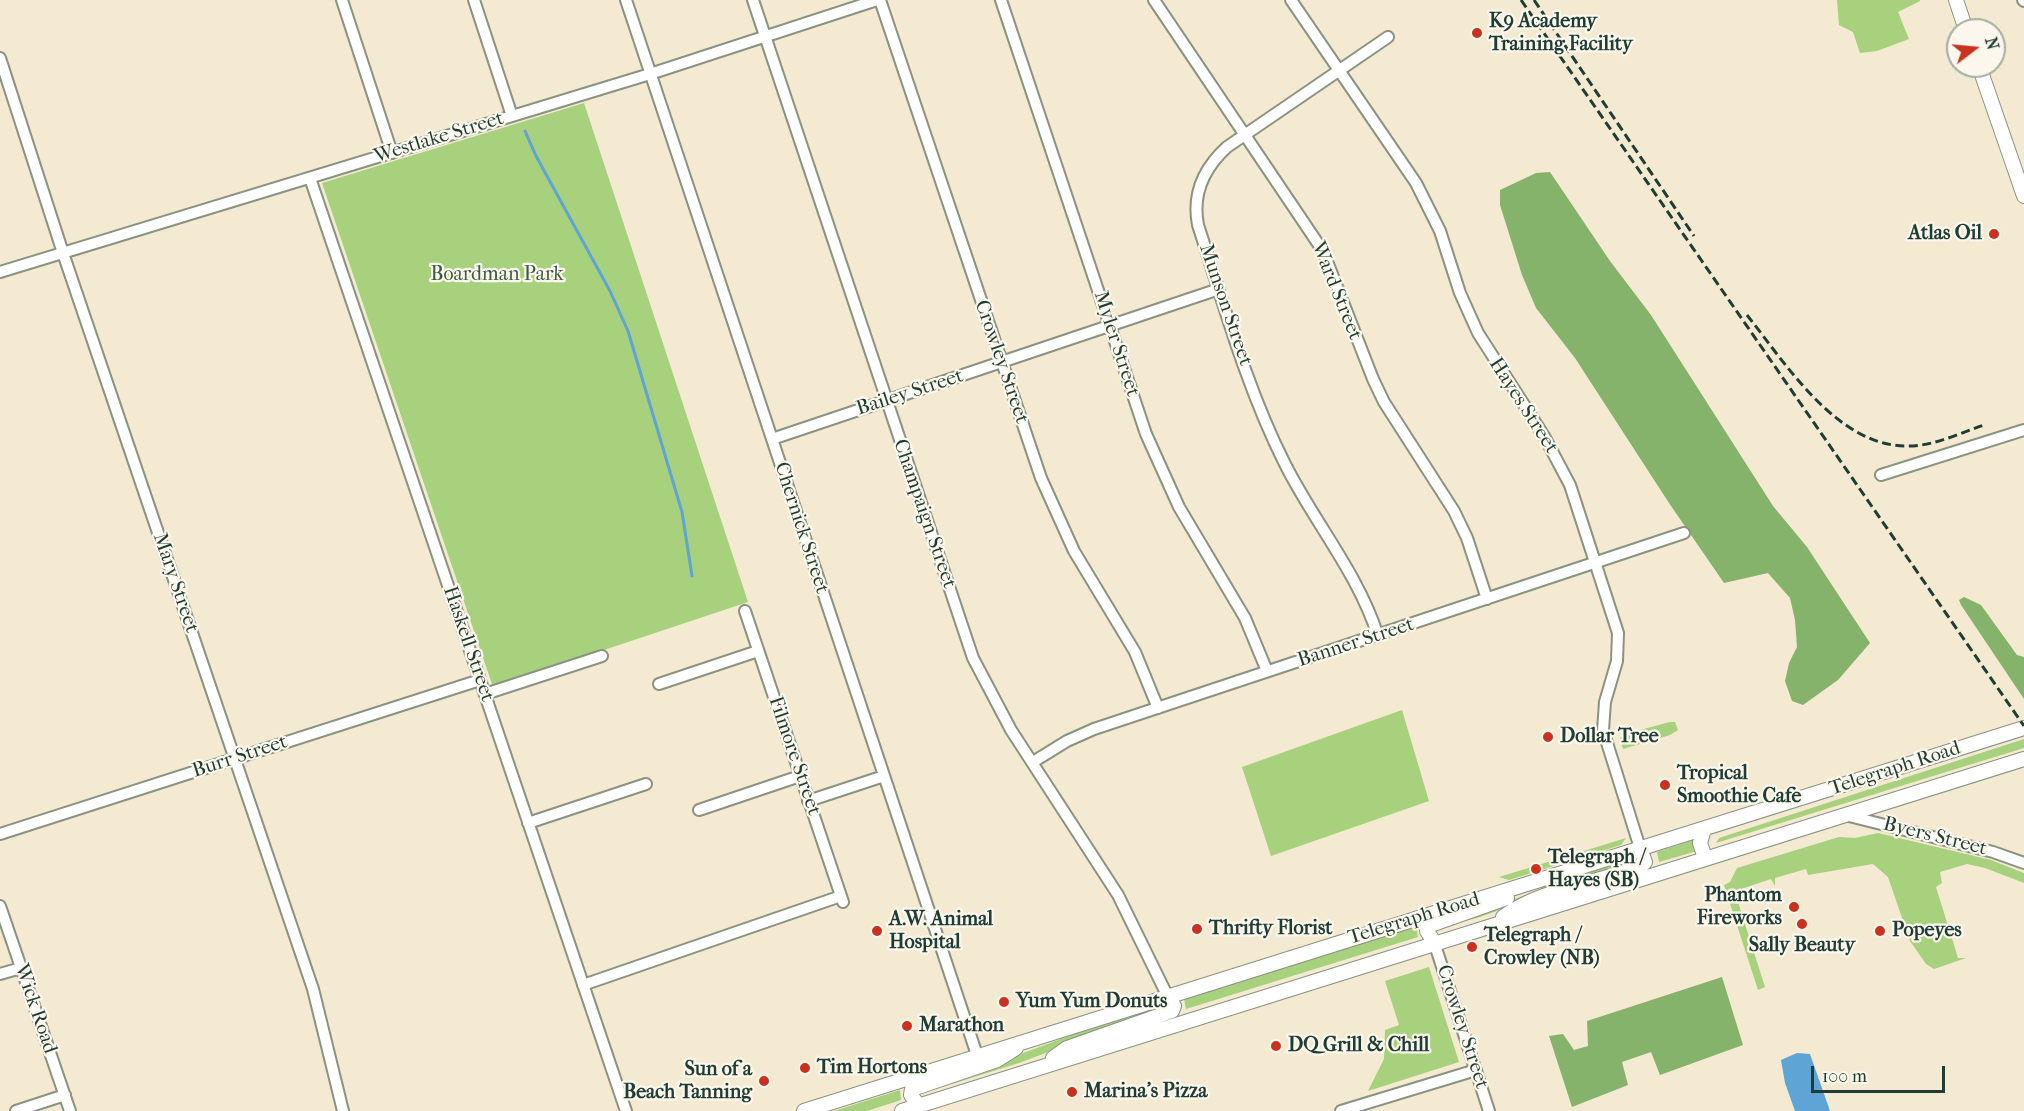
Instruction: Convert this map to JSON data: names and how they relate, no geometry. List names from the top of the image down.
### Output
{
  "streets": {
    "main road": ["Telegraph Road"],
    "street": [
      "Westlake Street",
      "Ward Street",
      "Munson Street",
      "Myler Street",
      "Crowley Street",
      "Bailey Street",
      "Hayes Street",
      "Champaign Street",
      "Chernick Street",
      "Mary Street",
      "Banner Street",
      "Haskell Street",
      "Filmore Street",
      "Burr Street",
      "Byers Street",
      "Wick Road"
    ]
  },
  "crossings": [
    ["Westlake Street", "Crowley Street"],
    ["Westlake Street", "Champaign Street"],
    ["Westlake Street", "Chernick Street"],
    ["Westlake Street", "Mary Street"],
    ["Westlake Street", "Haskell Street"],
    ["Ward Street", "Munson Street"],
    ["Ward Street", "Banner Street"],
    ["Munson Street", "Bailey Street"],
    ["Munson Street", "Hayes Street"],
    ["Munson Street", "Banner Street"],
    ["Myler Street", "Bailey Street"],
    ["Myler Street", "Banner Street"],
    ["Crowley Street", "Bailey Street"],
    ["Crowley Street", "Banner Street"],
    ["Crowley Street", "Telegraph Road"],
    ["Bailey Street", "Champaign Street"],
    ["Bailey Street", "Chernick Street"],
    ["Hayes Street", "Banner Street"],
    ["Hayes Street", "Telegraph Road"],
    ["Champaign Street", "Banner Street"],
    ["Champaign Street", "Telegraph Road"],
    ["Chernick Street", "Telegraph Road"],
    ["Mary Street", "Burr Street"],
    ["Haskell Street", "Filmore Street"],
    ["Haskell Street", "Burr Street"],
    ["Telegraph Road", "Byers Street"]
  ],
  "parks": ["Boardman Park"],
  "places": [
    "K9 Academy Training Facility",
    "Atlas Oil",
    "Dollar Tree",
    "Tropical Smoothie Cafe",
    "Telegraph / Hayes (SB)",
    "Phantom Fireworks",
    "Sally Beauty",
    "Thrifty Florist",
    "A.W. Animal Hospital",
    "Popeyes",
    "Telegraph / Crowley (NB)",
    "Yum Yum Donuts",
    "Marathon",
    "DQ Grill & Chill",
    "Tim Hortons",
    "Sun of a Beach Tanning",
    "Marina's Pizza"
  ],
  "scale_bar": "100 m",
  "north": "right"
}
